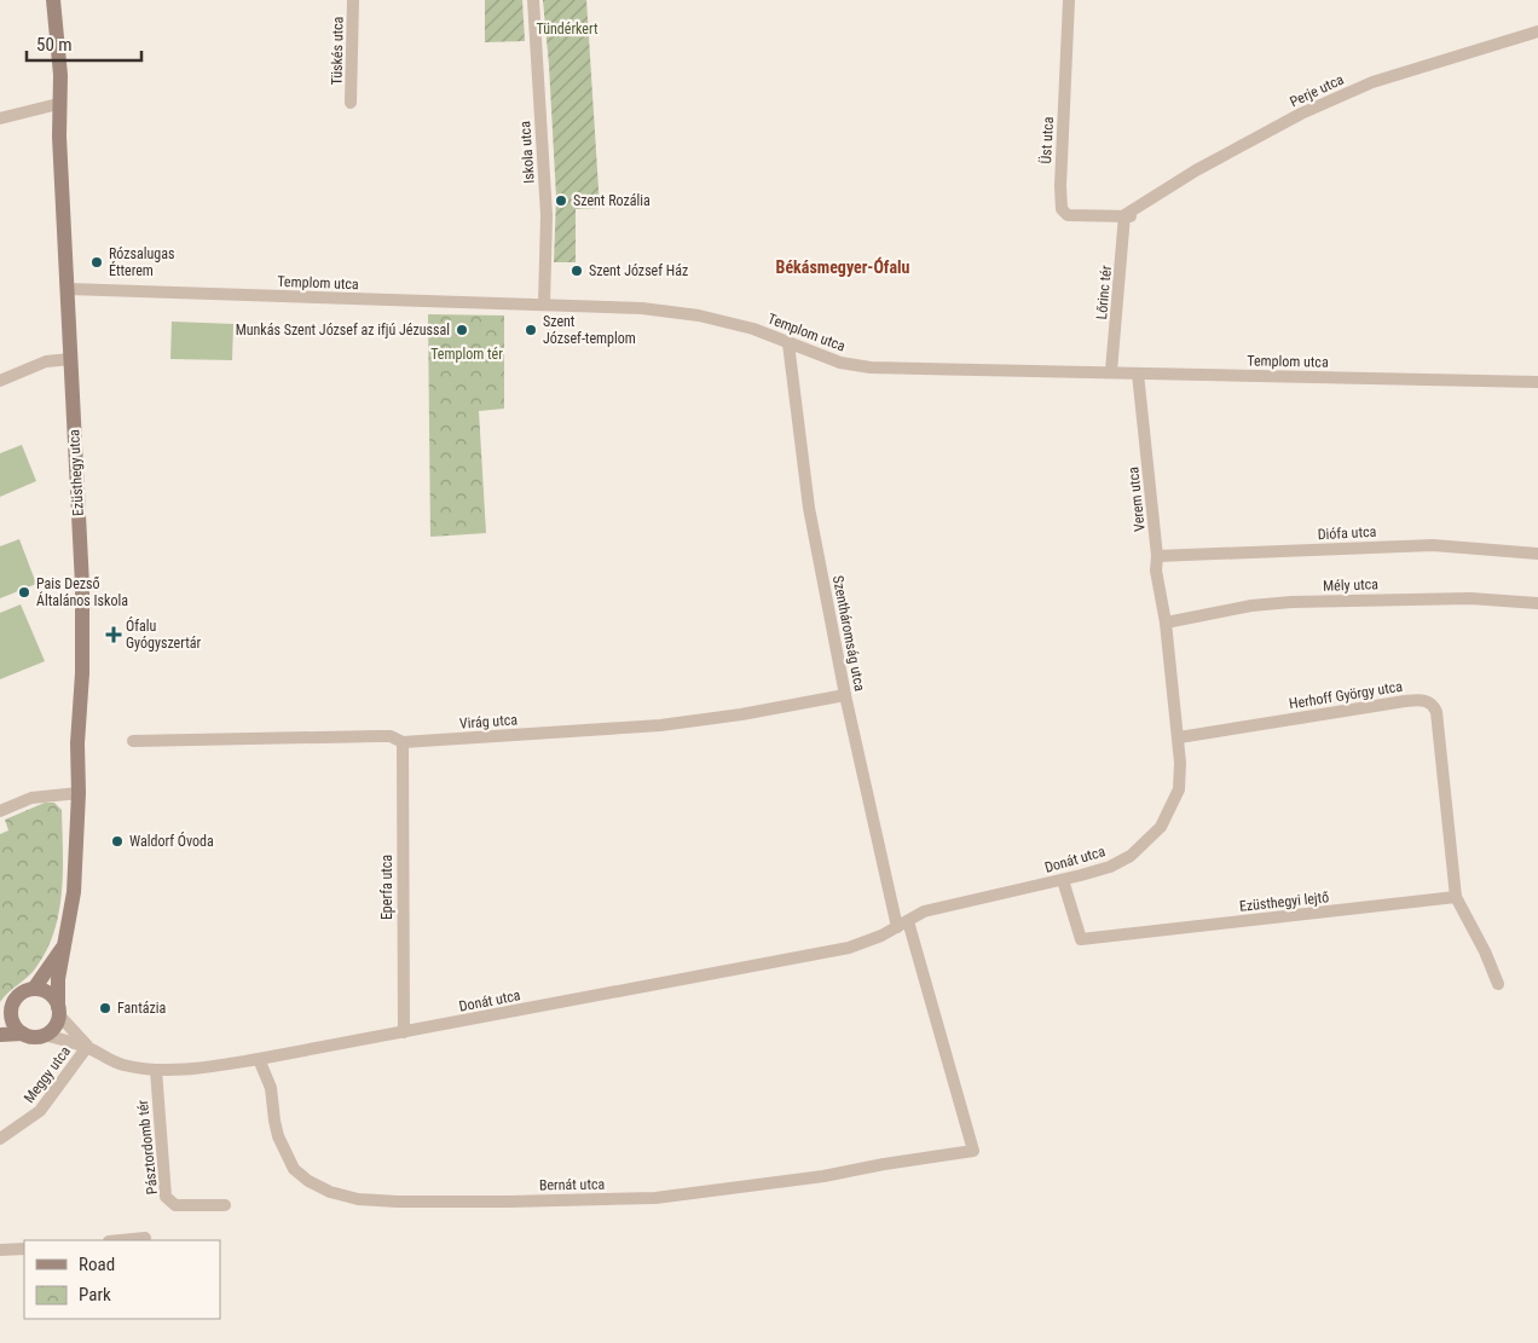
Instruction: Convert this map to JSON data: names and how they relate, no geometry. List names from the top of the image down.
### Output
{
  "streets": {
    "street": [
      "Tüskés utca",
      "Perje utca",
      "Üst utca",
      "Iskola utca",
      "Templom utca",
      "Lőrinc tér",
      "Ezüsthegy utca",
      "Verem utca",
      "Diófa utca",
      "Mély utca",
      "Szentháromság utca",
      "Herhoff György utca",
      "Virág utca",
      "Donát utca",
      "Eperfa utca",
      "Ezüsthegyi lejtő",
      "Meggy utca",
      "Pásztordomb tér",
      "Bernát utca"
    ]
  },
  "crossings": [
    ["Perje utca", "Üst utca"],
    ["Perje utca", "Lőrinc tér"],
    ["Üst utca", "Lőrinc tér"],
    ["Iskola utca", "Templom utca"],
    ["Templom utca", "Lőrinc tér"],
    ["Templom utca", "Ezüsthegy utca"],
    ["Templom utca", "Verem utca"],
    ["Templom utca", "Szentháromság utca"],
    ["Ezüsthegy utca", "Donát utca"],
    ["Verem utca", "Diófa utca"],
    ["Verem utca", "Mély utca"],
    ["Verem utca", "Donát utca"],
    ["Mély utca", "Donát utca"],
    ["Szentháromság utca", "Virág utca"],
    ["Szentháromság utca", "Donát utca"],
    ["Szentháromság utca", "Bernát utca"],
    ["Herhoff György utca", "Donát utca"],
    ["Herhoff György utca", "Ezüsthegyi lejtő"],
    ["Virág utca", "Eperfa utca"],
    ["Donát utca", "Eperfa utca"],
    ["Donát utca", "Ezüsthegyi lejtő"],
    ["Donát utca", "Meggy utca"],
    ["Donát utca", "Pásztordomb tér"],
    ["Donát utca", "Bernát utca"]
  ],
  "districts": ["Békásmegyer-Ófalu"],
  "parks": ["Tündérkert", "Templom tér"],
  "places": {
    "other": [
      "Szent Rozália",
      "Rózsalugas Étterem",
      "Szent József Ház",
      "Munkás Szent József az ifjú Jézussal",
      "Szent József-templom",
      "Pais Dezső Általános Iskola",
      "Waldorf Óvoda",
      "Fantázia"
    ],
    "health": ["Ófalu Gyógyszertár"]
  },
  "legend": ["Road", "Park"],
  "scale_bar": "50 m"
}
